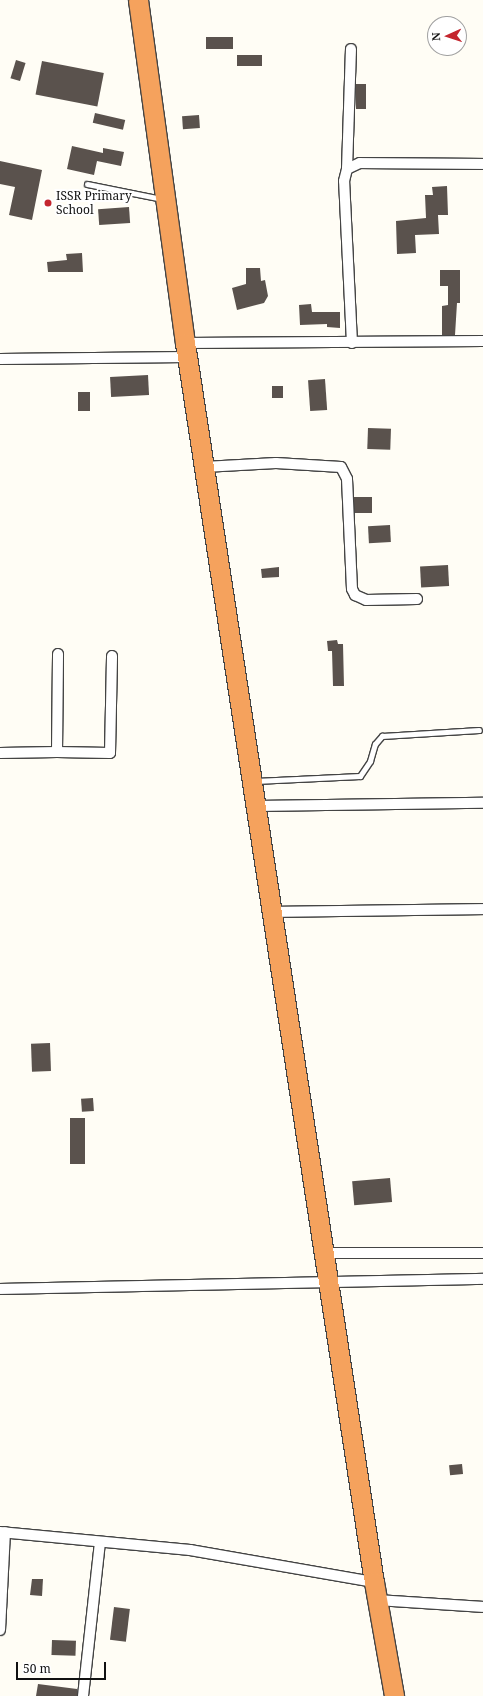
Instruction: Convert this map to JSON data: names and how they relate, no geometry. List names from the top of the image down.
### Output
{
  "places": ["ISSR Primary School"],
  "scale_bar": "50 m",
  "north": "left"
}
